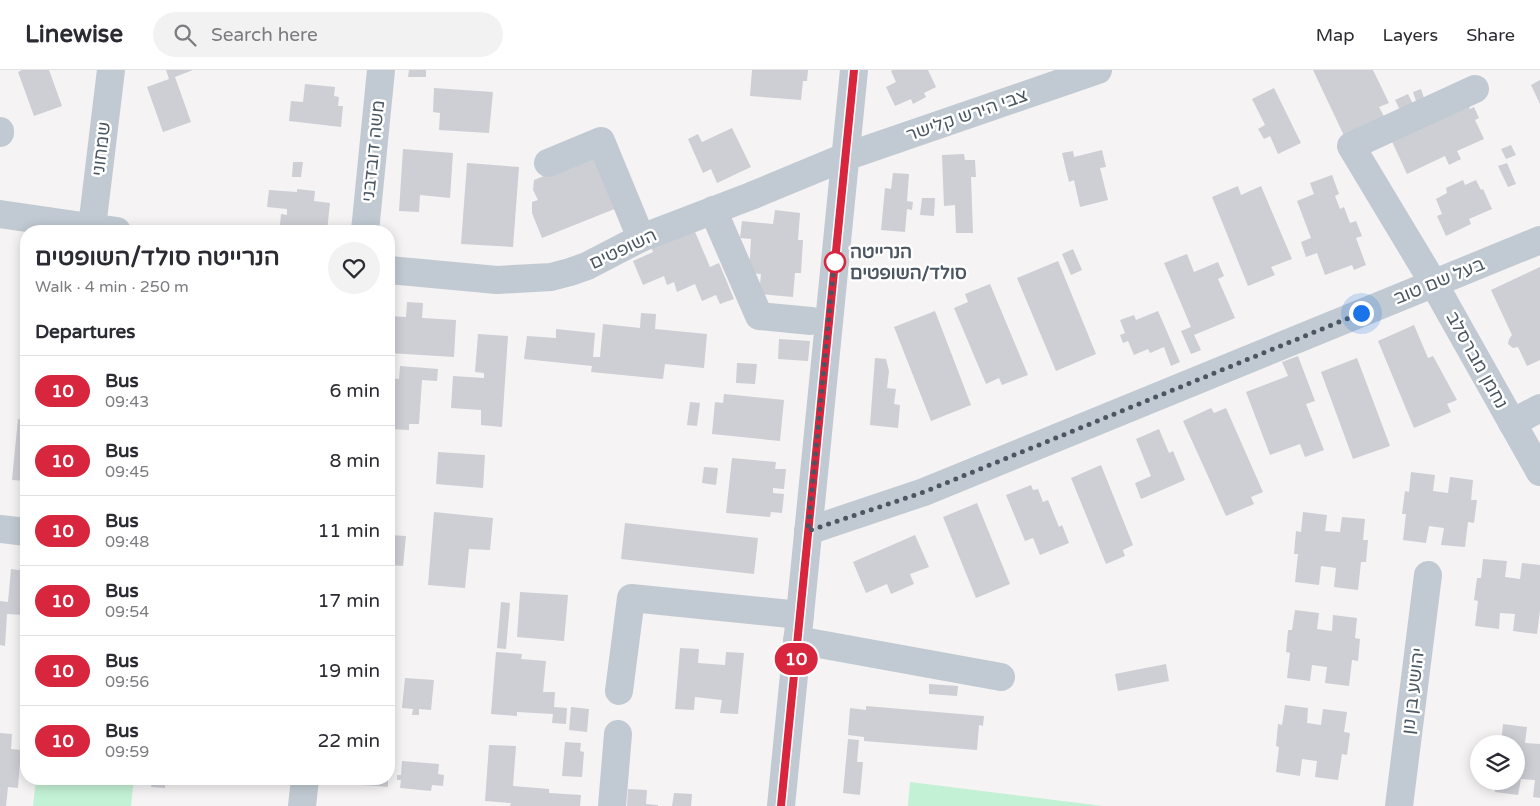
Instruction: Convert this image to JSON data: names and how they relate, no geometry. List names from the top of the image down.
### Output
{
  "streets": {
    "street": [
      "צבי הירש קלישר",
      "שמחוני",
      "משה דובדבני",
      "השופטים",
      "בעל שם טוב",
      "נחמן מברסלב",
      "יהושע בן נון"
    ]
  },
  "crossings": [
    ["צבי הירש קלישר", "השופטים"],
    ["בעל שם טוב", "נחמן מברסלב"]
  ],
  "places": ["הנרייטה סולד/השופטים"],
  "lines": ["bus line 10"],
  "page": {
    "header": "Linewise",
    "search": "Search here",
    "nav": ["Map", "Layers", "Share"],
    "on_map": "10",
    "heading": [
      ["הנרייטה סולד/השופטים", "Walk · 4 min · 250 m"],
      "Departures"
    ],
    "list": [
      {
        "mark": "10",
        "name": "Bus",
        "note": "09:43",
        "value": "6 min"
      },
      {
        "mark": "10",
        "name": "Bus",
        "note": "09:45",
        "value": "8 min"
      },
      {
        "mark": "10",
        "name": "Bus",
        "note": "09:48",
        "value": "11 min"
      },
      {
        "mark": "10",
        "name": "Bus",
        "note": "09:54",
        "value": "17 min"
      },
      {
        "mark": "10",
        "name": "Bus",
        "note": "09:56",
        "value": "19 min"
      },
      {
        "mark": "10",
        "name": "Bus",
        "note": "09:59",
        "value": "22 min"
      }
    ]
  }
}
